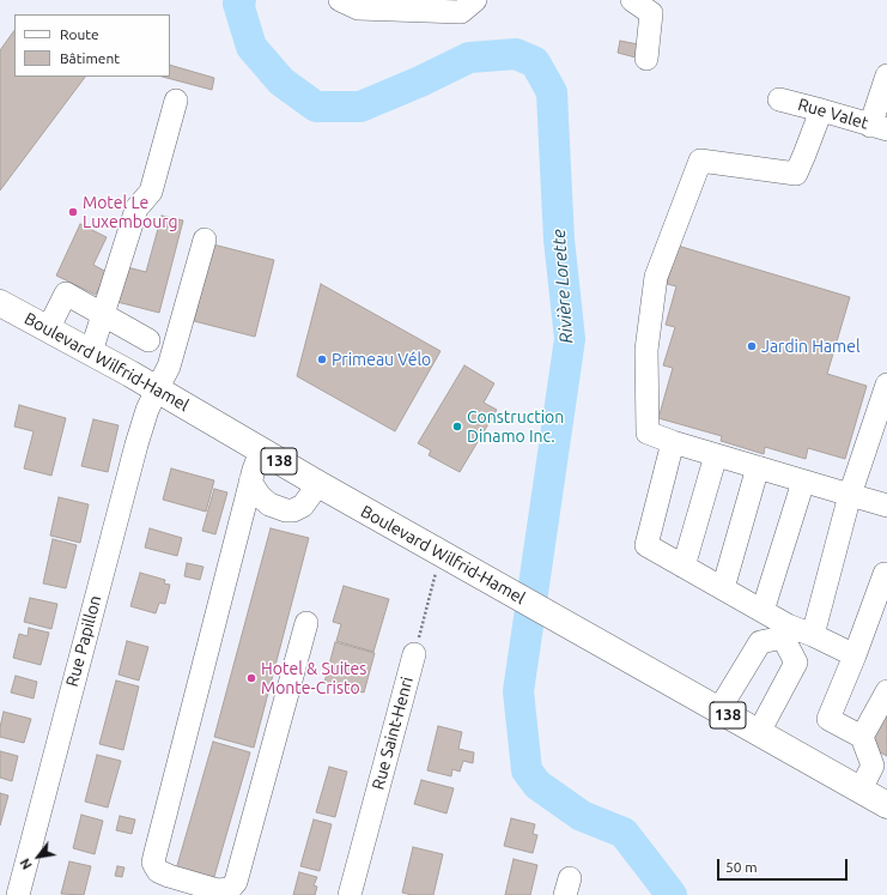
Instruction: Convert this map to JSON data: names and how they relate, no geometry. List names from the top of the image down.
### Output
{
  "streets": {
    "main road": ["Boulevard Wilfrid-Hamel", "138"],
    "street": ["Rue Valet", "Rue Papillon", "Rue Saint-Henri"]
  },
  "crossings": [
    ["Boulevard Wilfrid-Hamel", "Rue Papillon"]
  ],
  "water": ["Rivière Lorette"],
  "places": [
    "Motel Le Luxembourg",
    "Jardin Hamel",
    "Primeau Vélo",
    "Construction Dinamo Inc.",
    "Hotel & Suites Monte-Cristo"
  ],
  "legend": ["Route", "Bâtiment"],
  "scale_bar": "50 m",
  "north": "bottom left"
}
